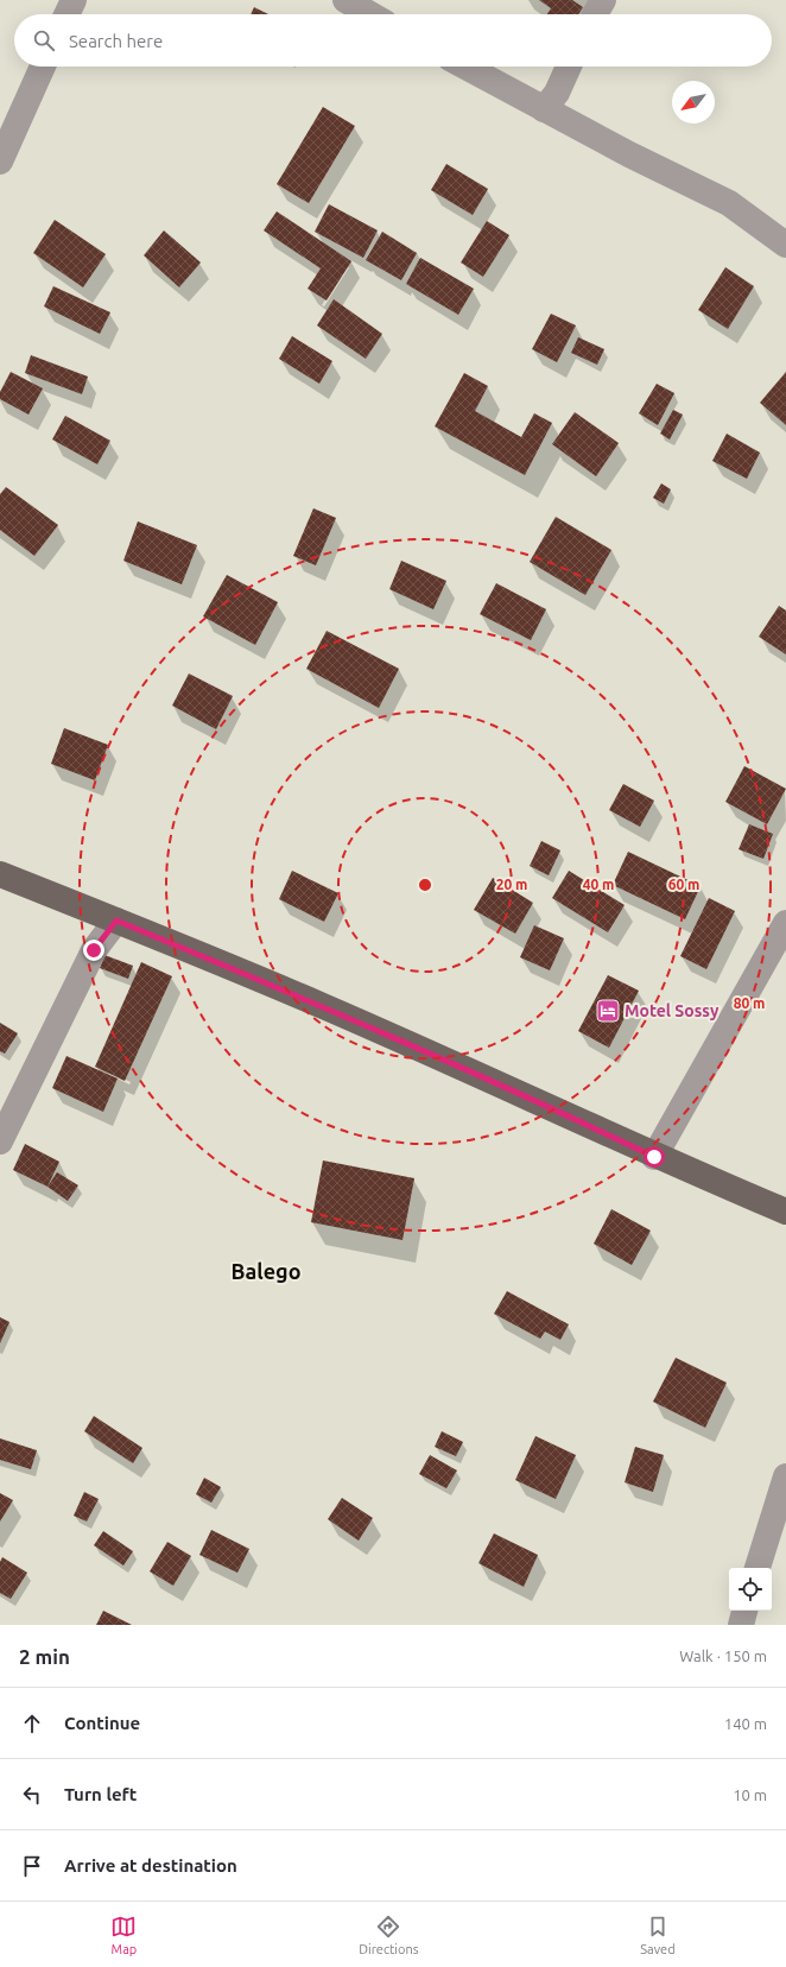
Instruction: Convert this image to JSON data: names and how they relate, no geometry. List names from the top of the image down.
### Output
{
  "districts": ["Balego"],
  "places": {
    "hotel": ["Motel Sossy"]
  },
  "north": "bottom left",
  "page": {
    "search": "Search here",
    "heading": ["2 min", "Walk · 150 m"],
    "list": [
      ["Continue", "140 m"],
      ["Turn left", "10 m"],
      "Arrive at destination"
    ],
    "nav": ["Map", "Directions", "Saved"]
  },
  "rings": [
    "20 m",
    "40 m",
    "60 m",
    "80 m"
  ]
}
